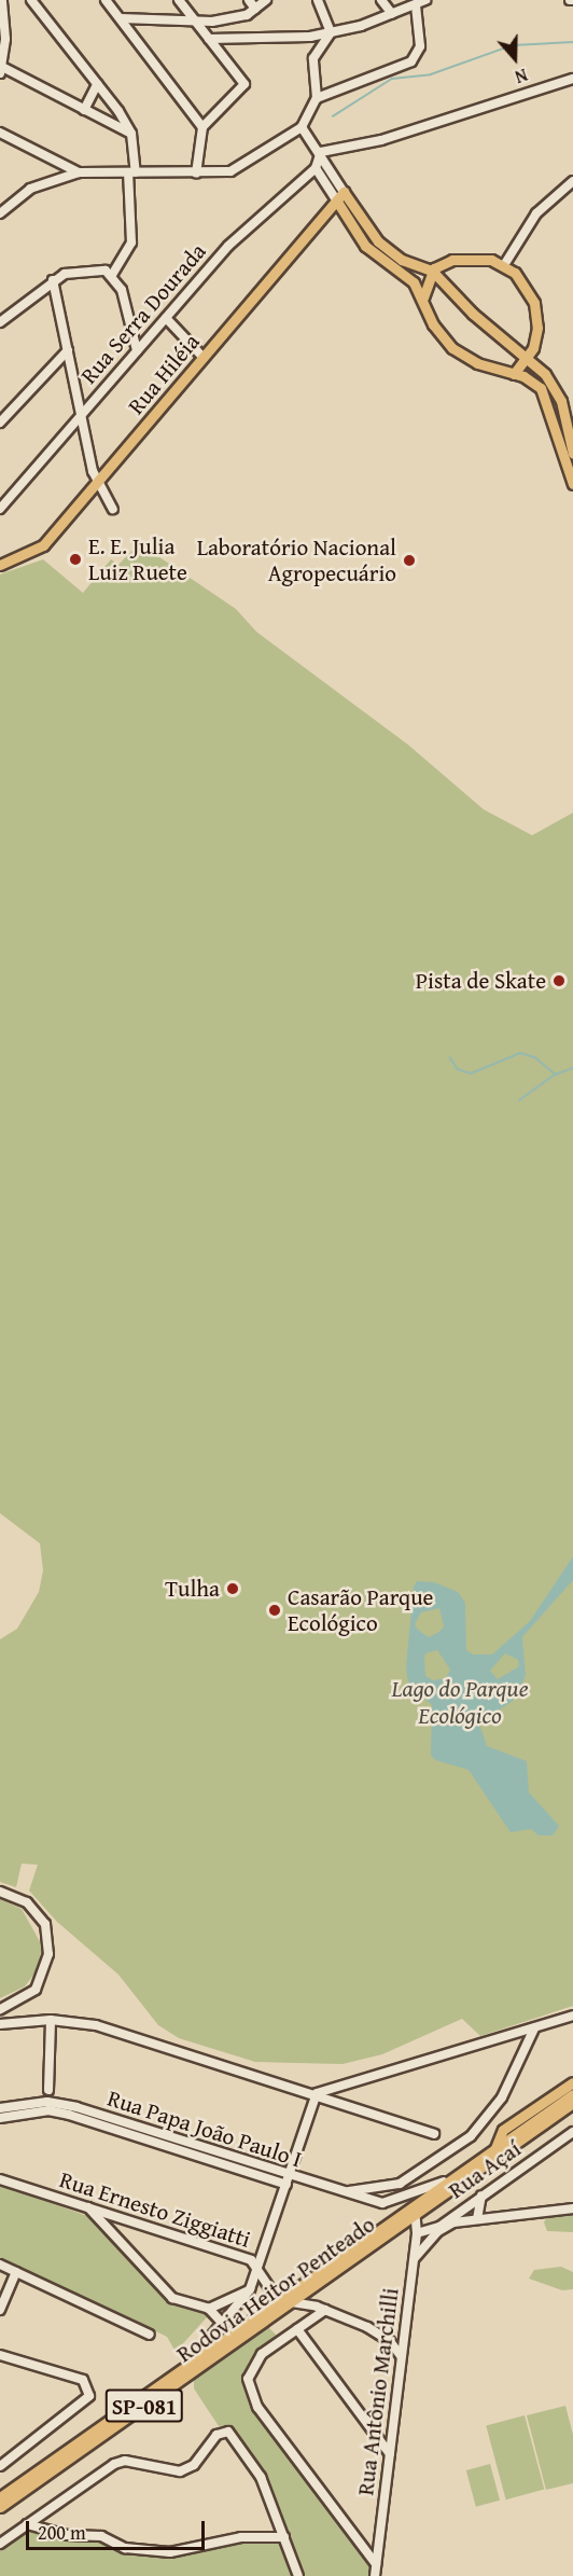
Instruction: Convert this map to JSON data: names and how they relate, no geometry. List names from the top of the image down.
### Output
{
  "streets": {
    "main road": ["Rua Hiléia", "Rodovia Heitor Penteado", "SP-081"],
    "street": [
      "Rua Serra Dourada",
      "Rua Papa João Paulo I",
      "Rua Açaí",
      "Rua Ernesto Ziggiatti",
      "Rua Antônio Marchilli"
    ]
  },
  "crossings": [
    ["Rua Papa João Paulo I", "Rodovia Heitor Penteado"],
    ["Rua Papa João Paulo I", "Rua Antônio Marchilli"],
    ["Rua Açaí", "Rua Antônio Marchilli"],
    ["Rua Ernesto Ziggiatti", "Rodovia Heitor Penteado"],
    ["Rodovia Heitor Penteado", "Rua Antônio Marchilli"]
  ],
  "water": ["Lago do Parque Ecológico"],
  "places": [
    "E. E. Julia Luiz Ruete",
    "Laboratório Nacional Agropecuário",
    "Pista de Skate",
    "Tulha",
    "Casarão Parque Ecológico"
  ],
  "scale_bar": "200 m",
  "north": "bottom"
}
